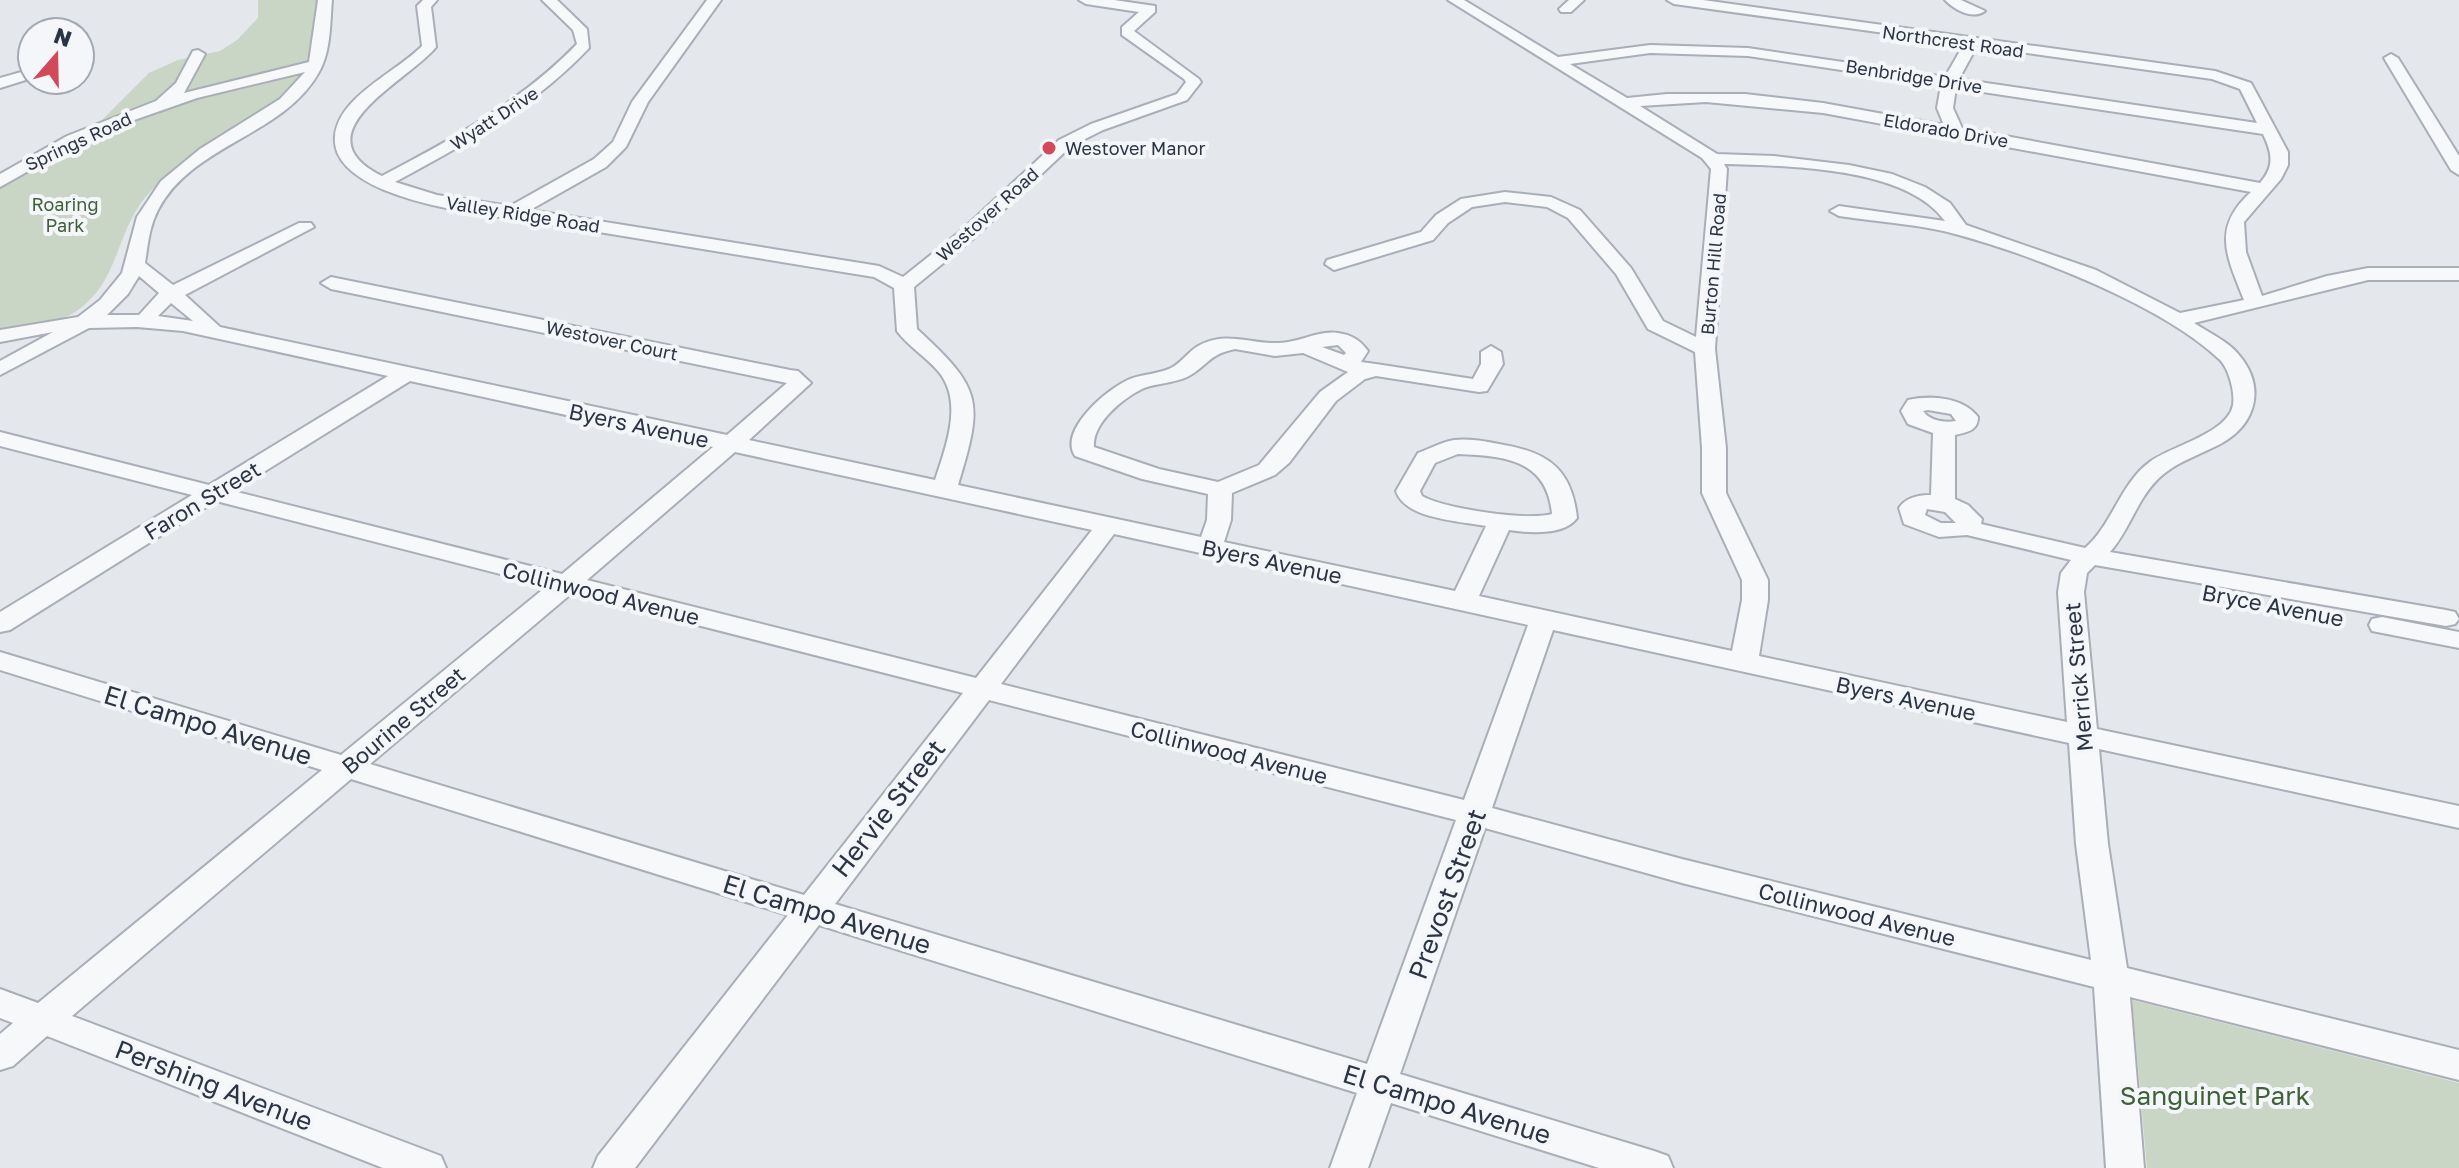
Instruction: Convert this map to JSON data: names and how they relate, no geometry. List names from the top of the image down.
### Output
{
  "streets": {
    "street": [
      "Northcrest Road",
      "Benbridge Drive",
      "Wyatt Drive",
      "Eldorado Drive",
      "Springs Road",
      "Valley Ridge Road",
      "Westover Road",
      "Burton Hill Road",
      "Westover Court",
      "Byers Avenue",
      "Faron Street",
      "Collinwood Avenue",
      "Bryce Avenue",
      "Merrick Street",
      "Bourine Street",
      "El Campo Avenue",
      "Hervie Street",
      "Prevost Street",
      "Pershing Avenue"
    ]
  },
  "crossings": [
    ["Northcrest Road", "Benbridge Drive"],
    ["Wyatt Drive", "Valley Ridge Road"],
    ["Valley Ridge Road", "Westover Road"],
    ["Burton Hill Road", "Byers Avenue"],
    ["Westover Court", "Byers Avenue"],
    ["Westover Court", "Bourine Street"],
    ["Byers Avenue", "Faron Street"],
    ["Byers Avenue", "Merrick Street"],
    ["Byers Avenue", "Bourine Street"],
    ["Byers Avenue", "Hervie Street"],
    ["Byers Avenue", "Prevost Street"],
    ["Faron Street", "Collinwood Avenue"],
    ["Collinwood Avenue", "Merrick Street"],
    ["Collinwood Avenue", "Bourine Street"],
    ["Collinwood Avenue", "Hervie Street"],
    ["Collinwood Avenue", "Prevost Street"],
    ["Bryce Avenue", "Merrick Street"],
    ["Bourine Street", "El Campo Avenue"],
    ["Bourine Street", "Pershing Avenue"],
    ["El Campo Avenue", "Hervie Street"],
    ["El Campo Avenue", "Prevost Street"]
  ],
  "parks": ["Roaring Park", "Sanguinet Park"],
  "places": ["Westover Manor"],
  "north": "top"
}
